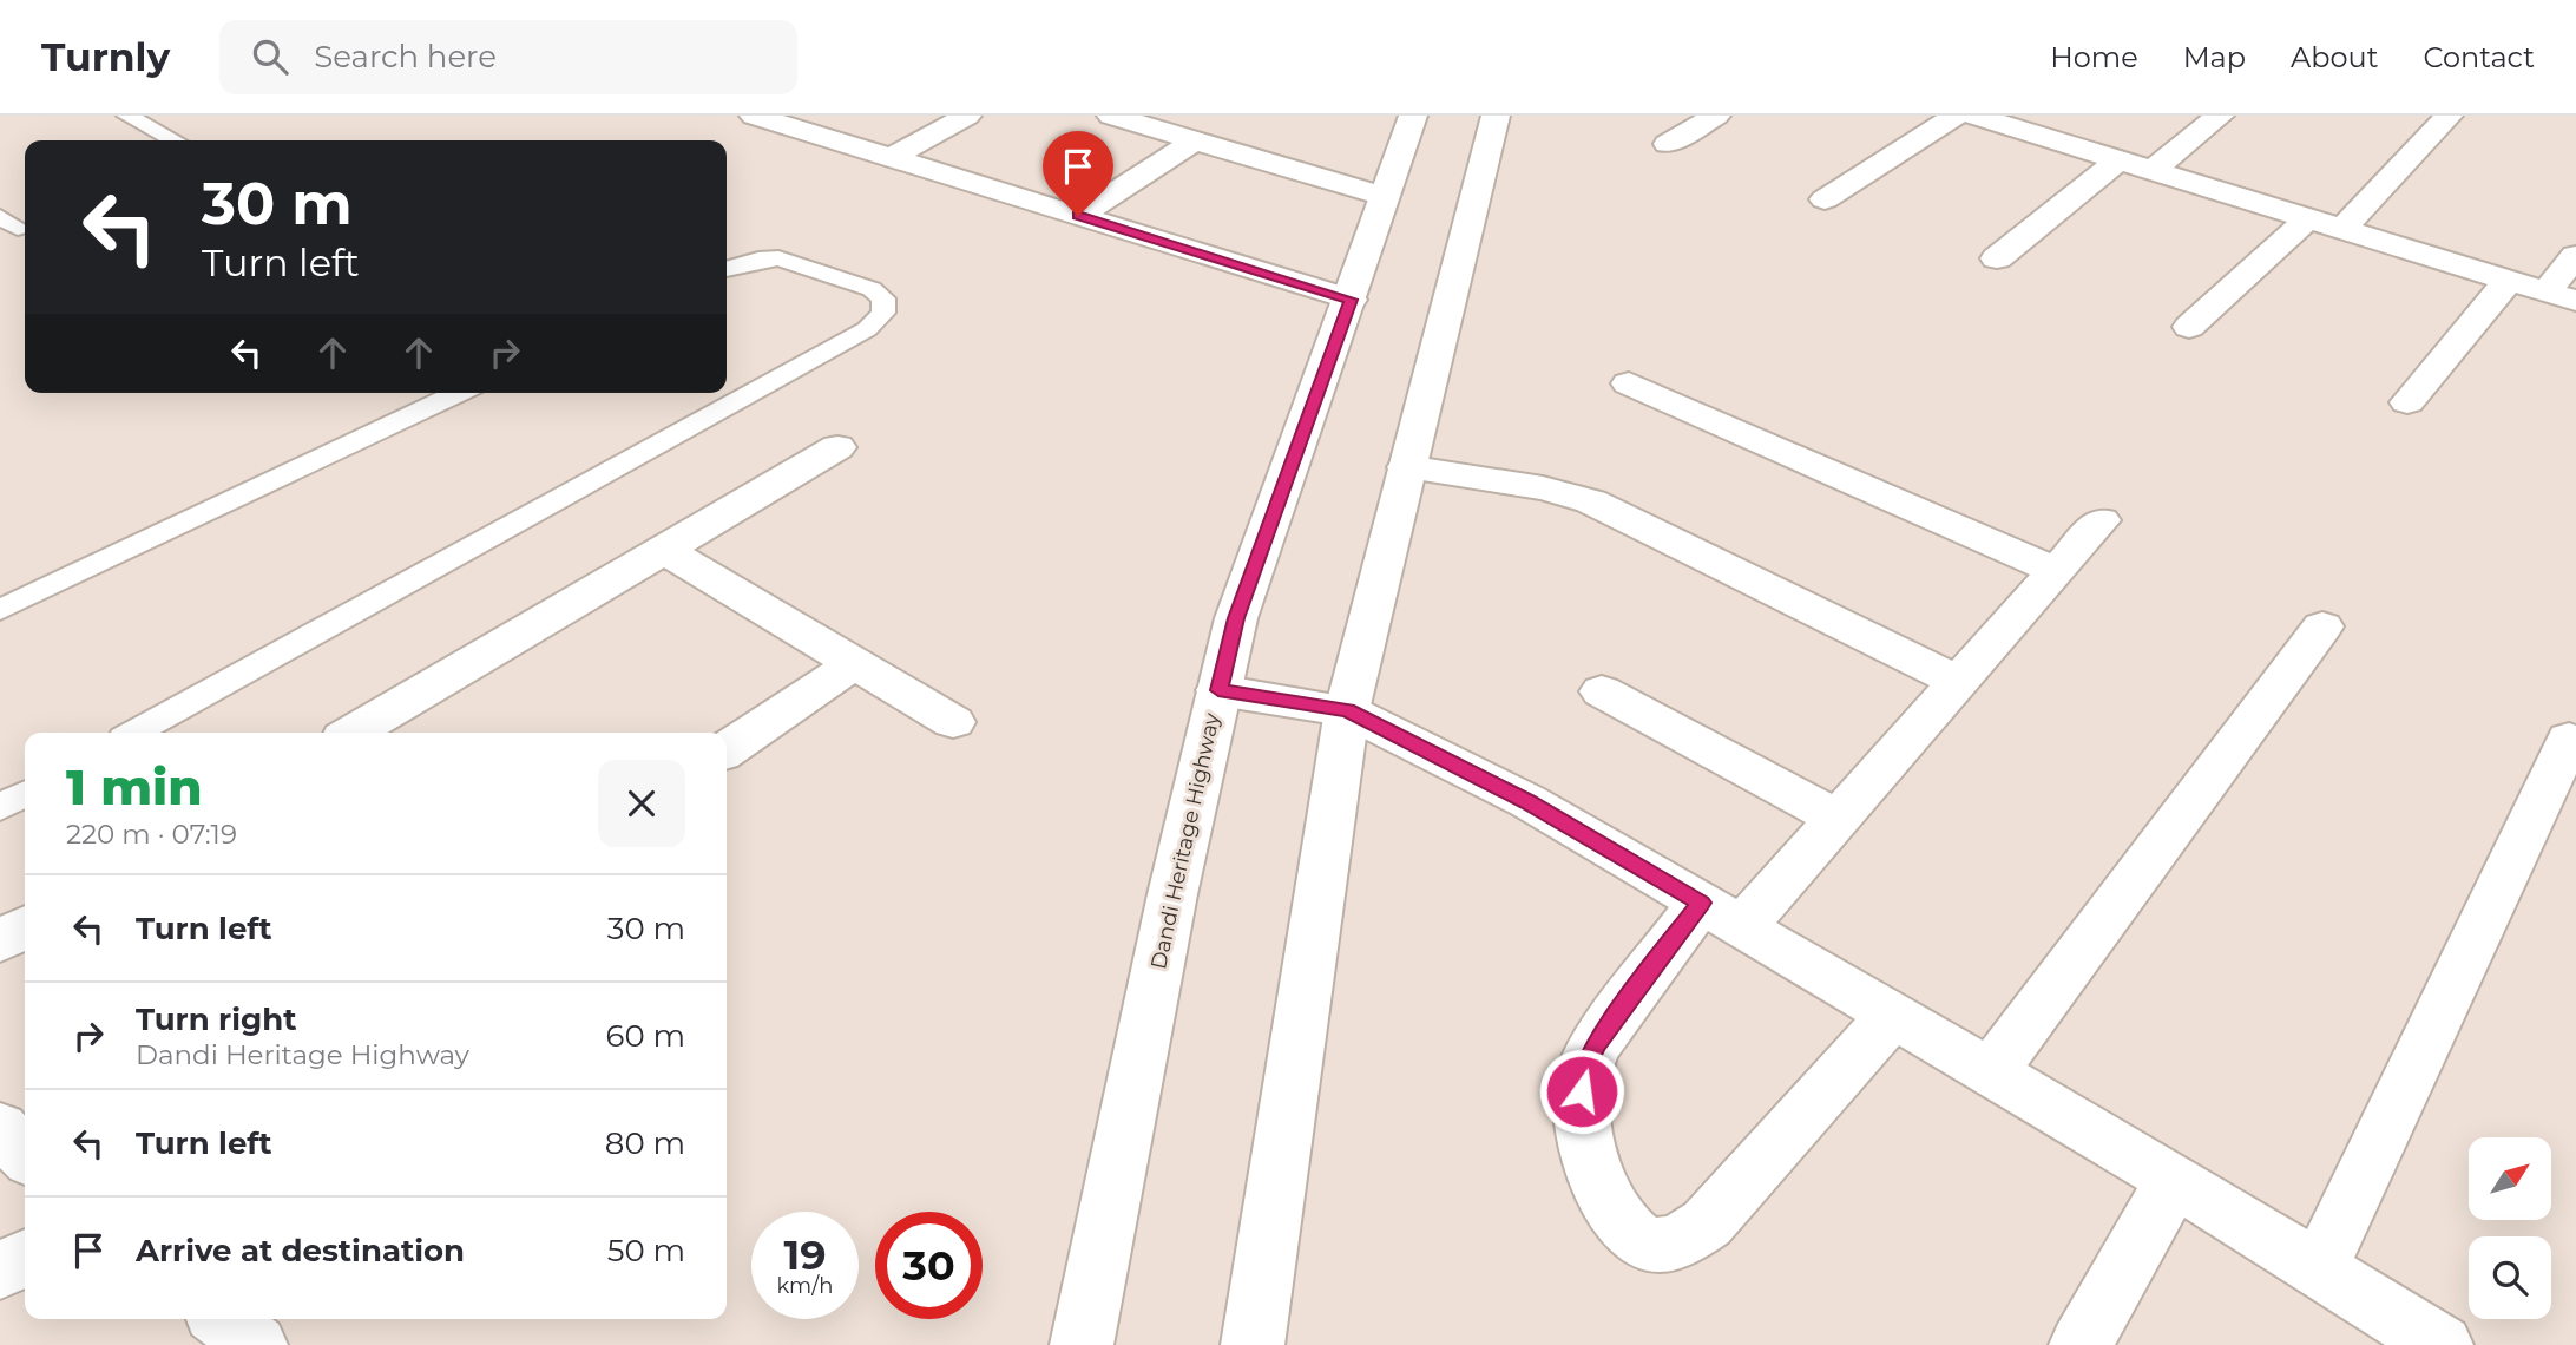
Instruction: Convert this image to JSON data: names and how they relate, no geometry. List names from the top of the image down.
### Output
{
  "streets": {
    "street": ["Dandi Heritage Highway"]
  },
  "north": "top right",
  "page": {
    "header": "Turnly",
    "search": "Search here",
    "nav": [
      "Home",
      "Map",
      "About",
      "Contact"
    ],
    "turn": ["30 m", "Turn left"],
    "heading": ["1 min", "220 m · 07:19"],
    "list": [
      {
        "name": "Turn left",
        "value": "30 m"
      },
      {
        "name": "Turn right",
        "note": "Dandi Heritage Highway",
        "value": "60 m"
      },
      {
        "name": "Turn left",
        "value": "80 m"
      },
      {
        "name": "Arrive at destination",
        "value": "50 m"
      }
    ],
    "speed": "19 km/h",
    "limit": "30"
  }
}
